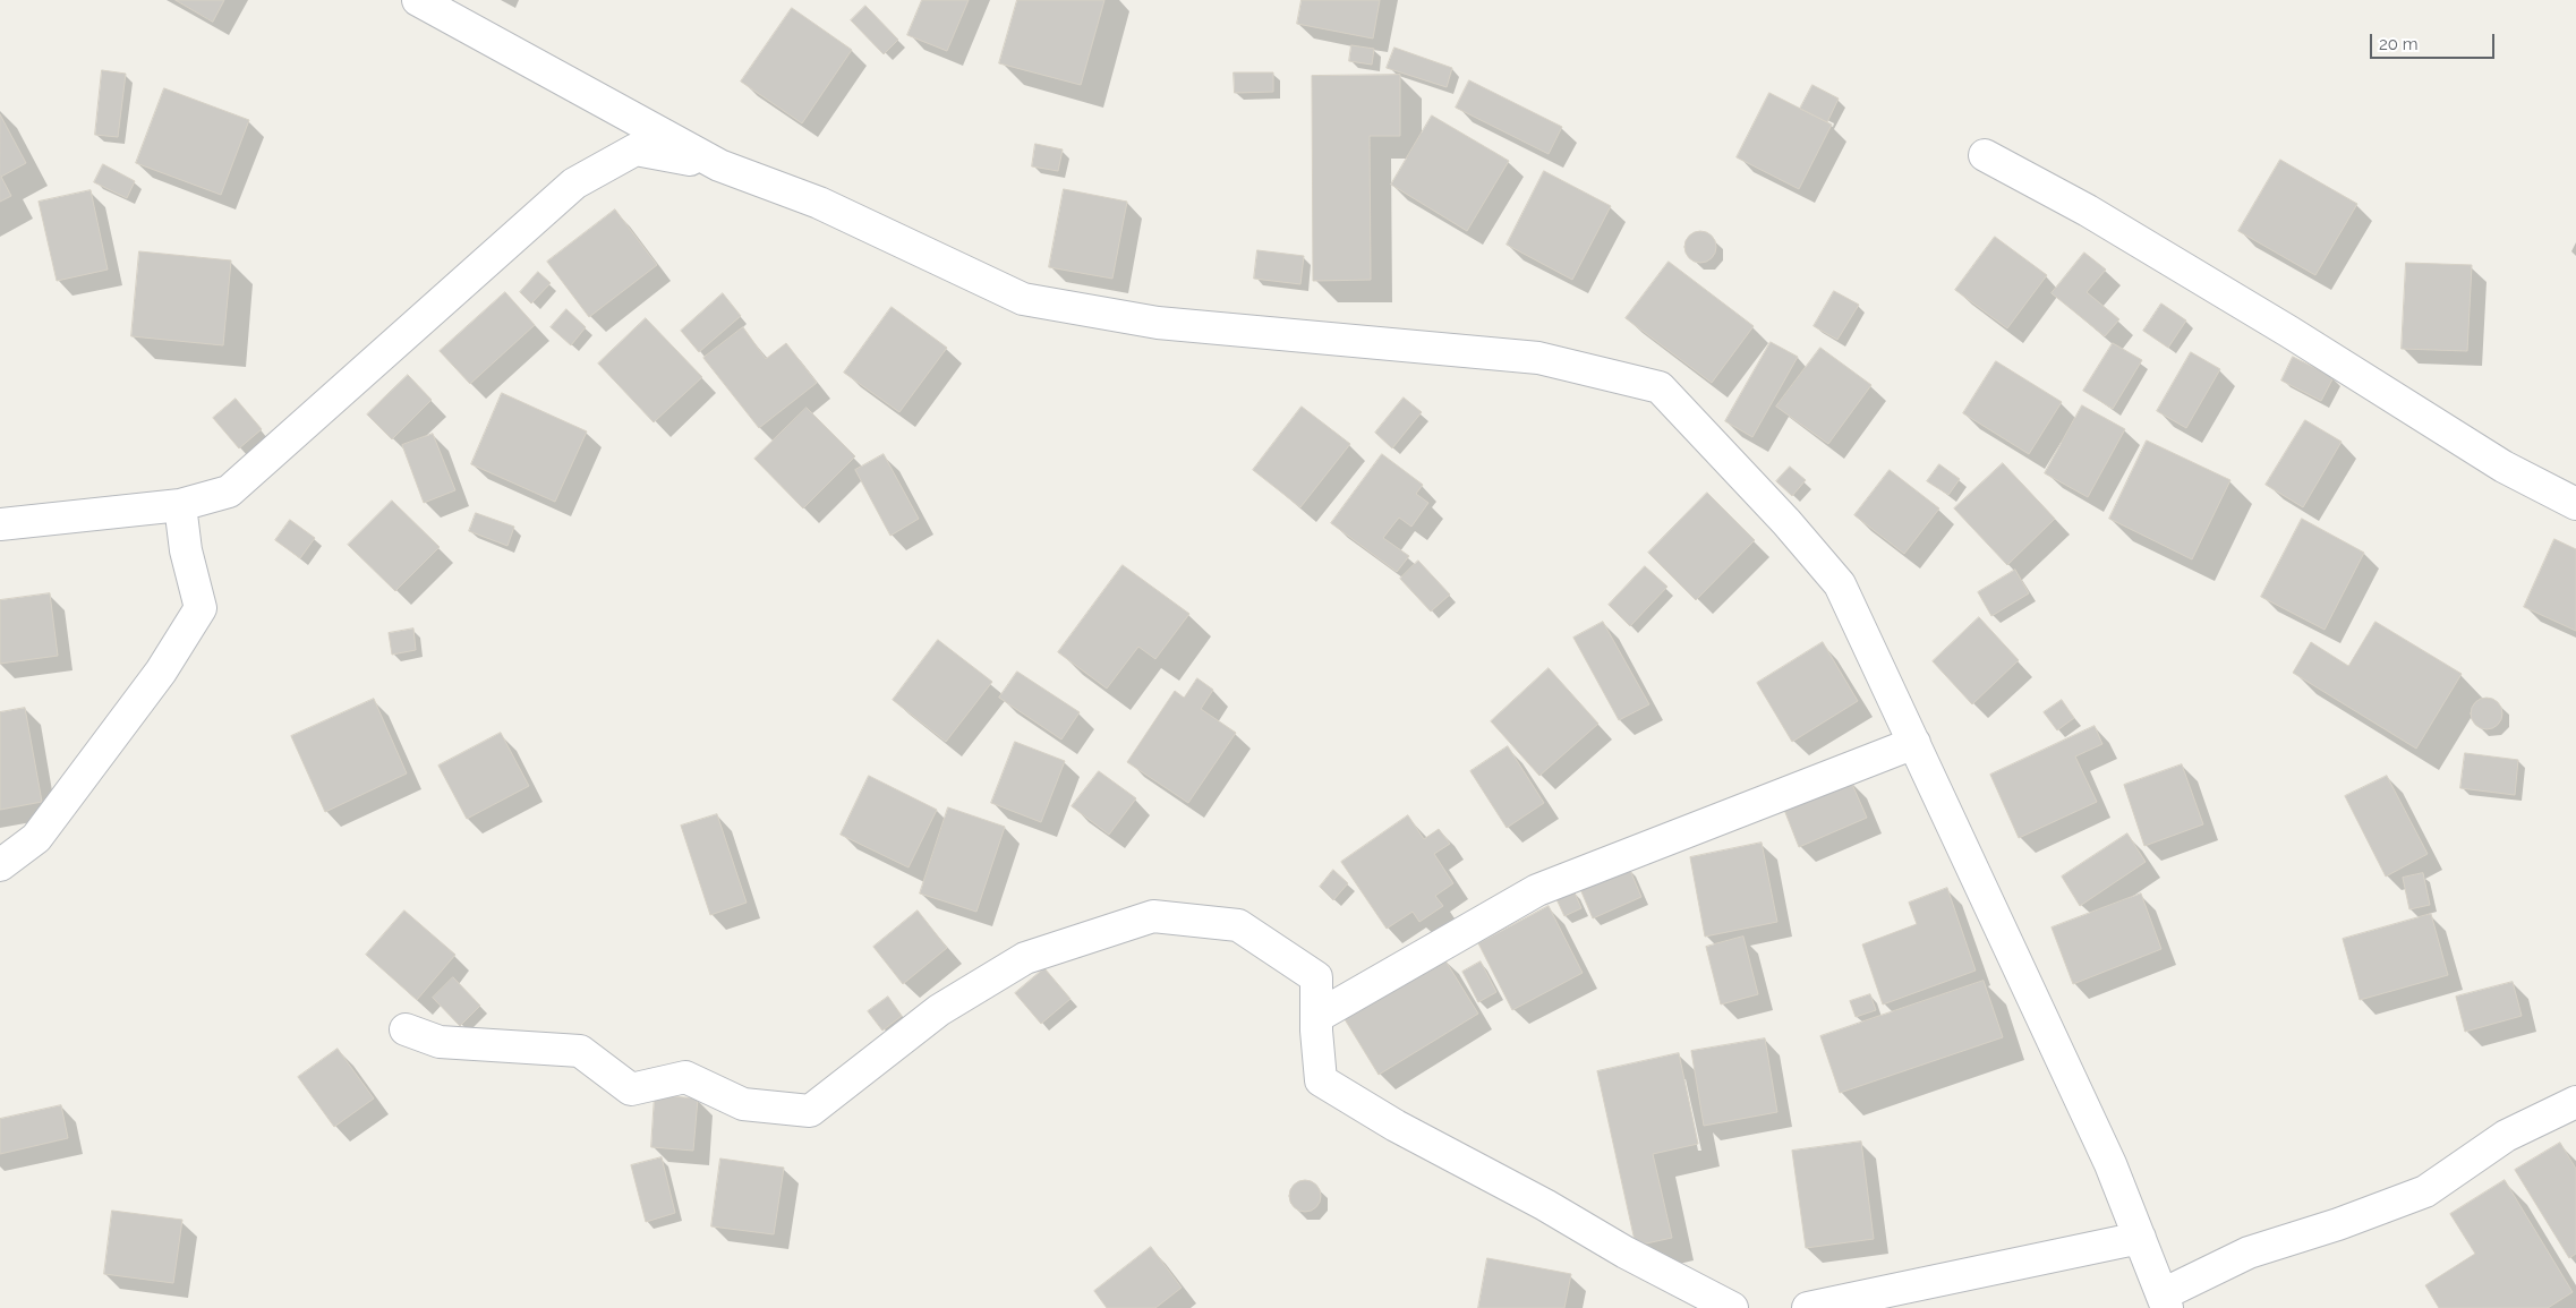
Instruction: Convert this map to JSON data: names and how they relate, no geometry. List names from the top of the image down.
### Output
{
  "scale_bar": "20 m"
}
